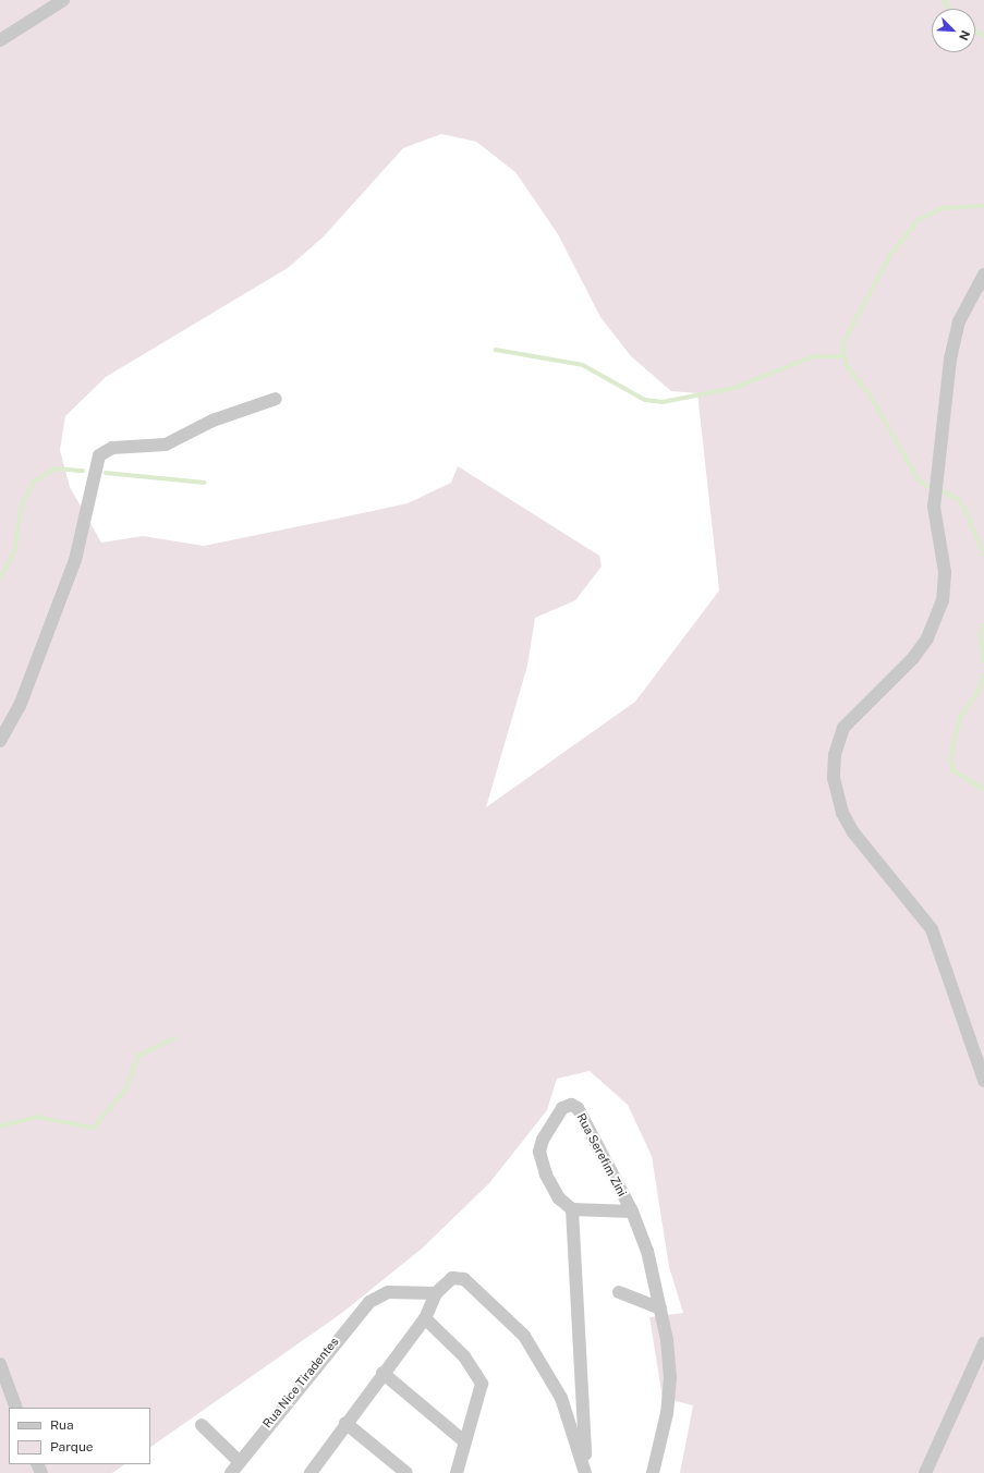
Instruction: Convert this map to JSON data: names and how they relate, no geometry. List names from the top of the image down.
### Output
{
  "streets": {
    "street": ["Rua Serefim Zini", "Rua Nice Tiradentes"]
  },
  "legend": ["Rua", "Parque"],
  "north": "bottom right"
}
